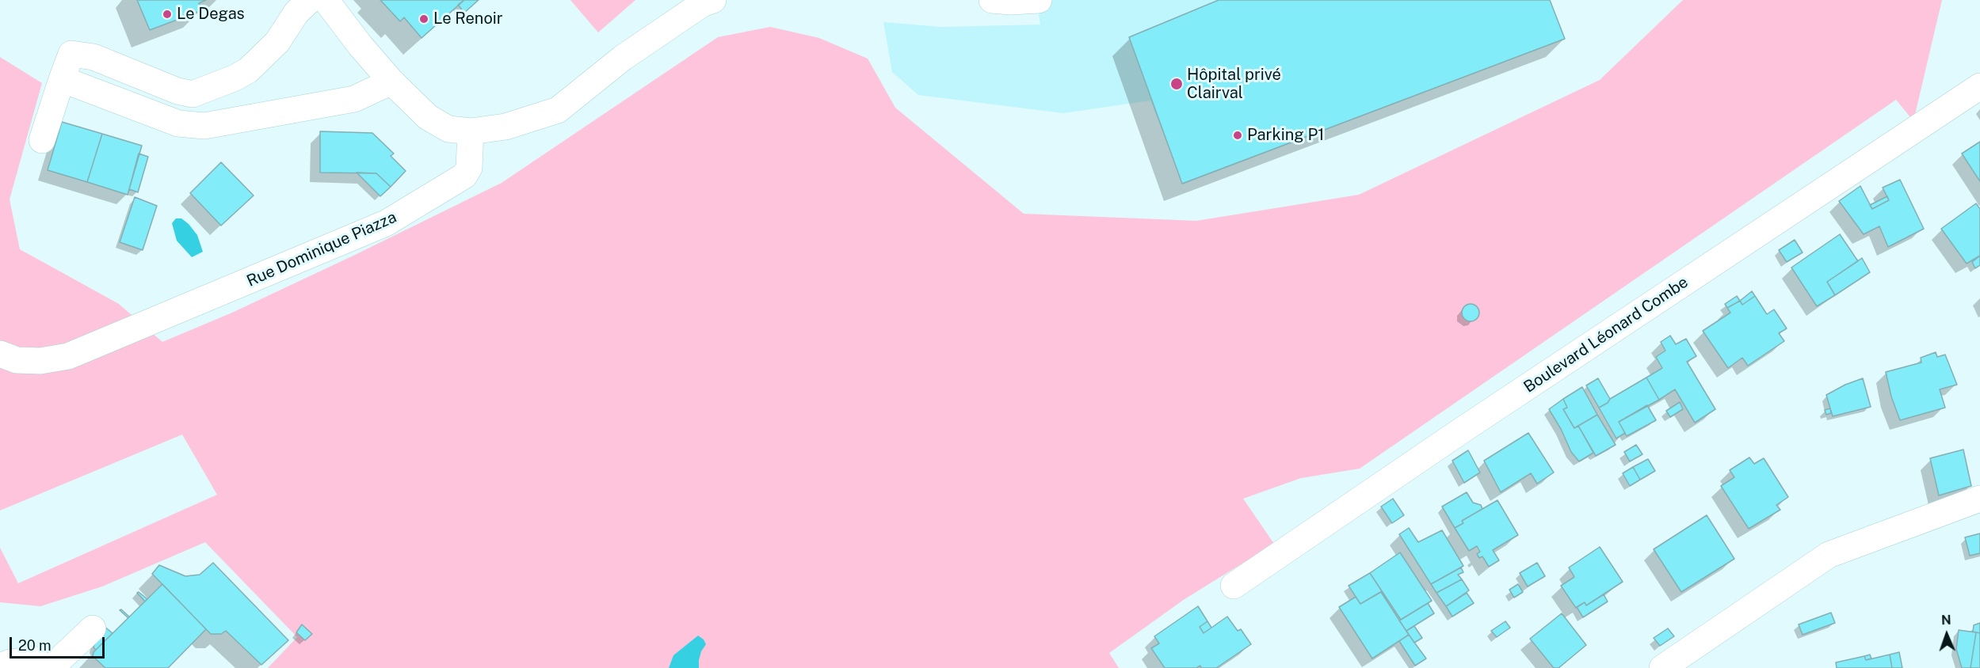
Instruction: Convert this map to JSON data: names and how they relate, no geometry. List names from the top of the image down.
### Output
{
  "streets": {
    "street": ["Rue Dominique Piazza", "Boulevard Léonard Combe"]
  },
  "places": [
    "Le Degas",
    "Le Renoir",
    "Hôpital privé Clairval",
    "Parking P1"
  ],
  "scale_bar": "20 m",
  "north": "top"
}
